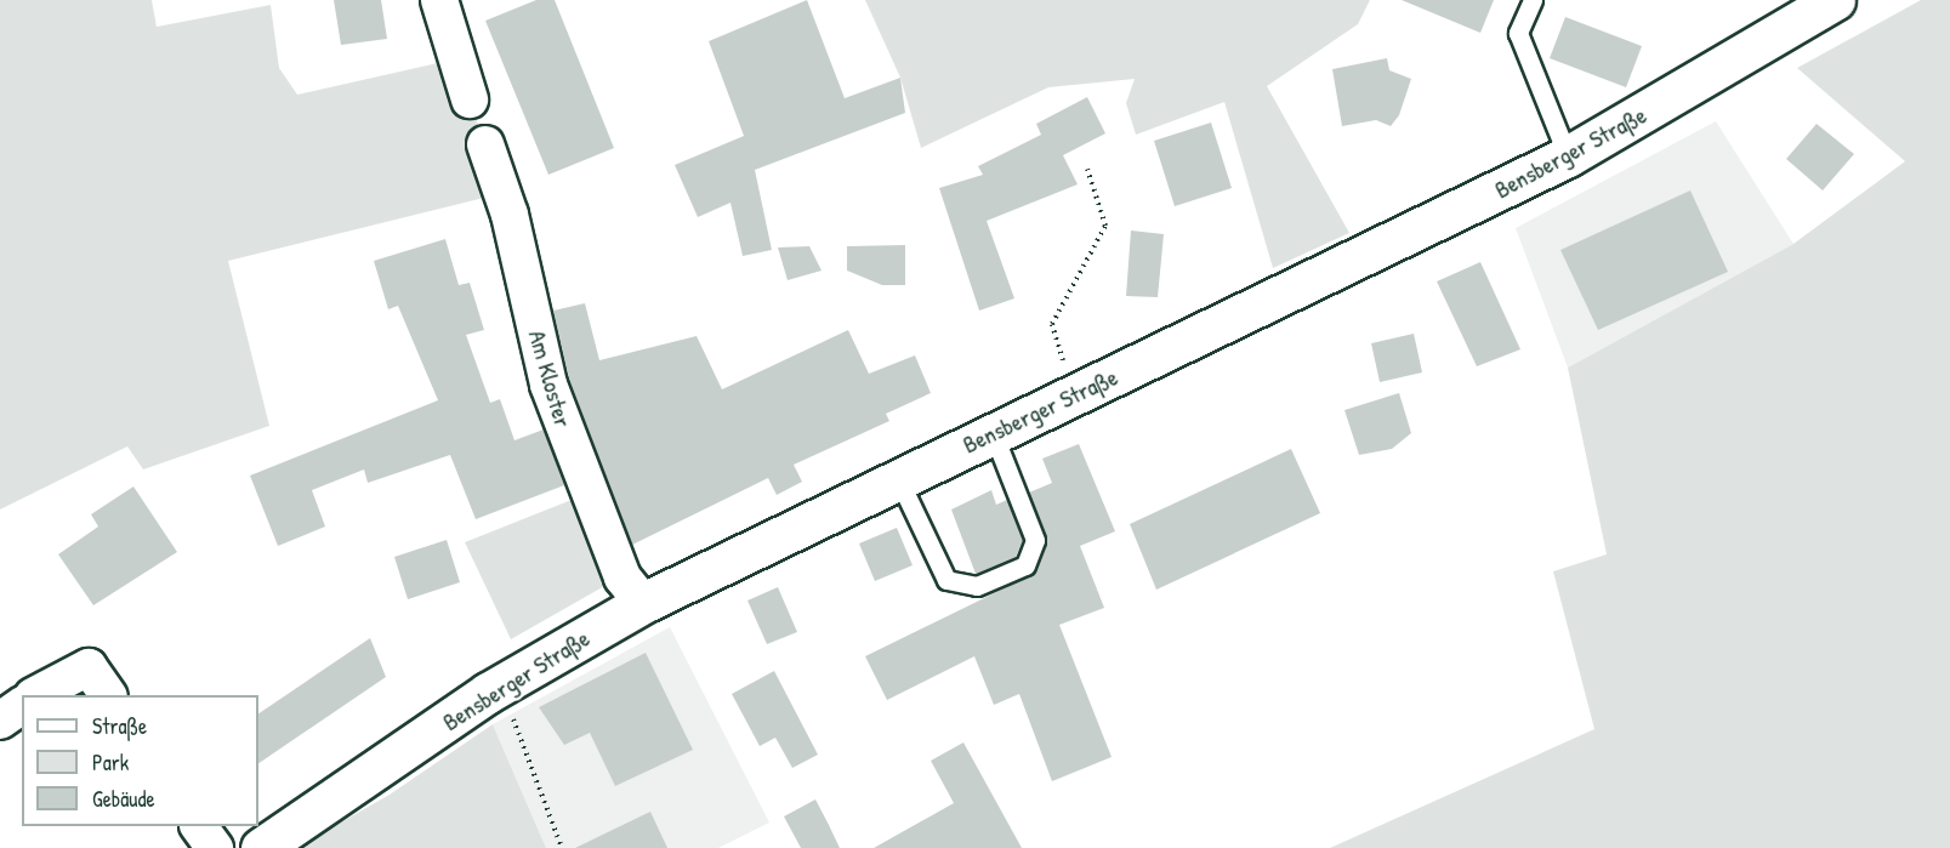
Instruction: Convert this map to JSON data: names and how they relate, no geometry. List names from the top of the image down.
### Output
{
  "streets": {
    "main road": ["Bensberger Straße"],
    "street": ["Am Kloster"]
  },
  "crossings": [
    ["Bensberger Straße", "Am Kloster"]
  ],
  "legend": ["Straße", "Park", "Gebäude"]
}
